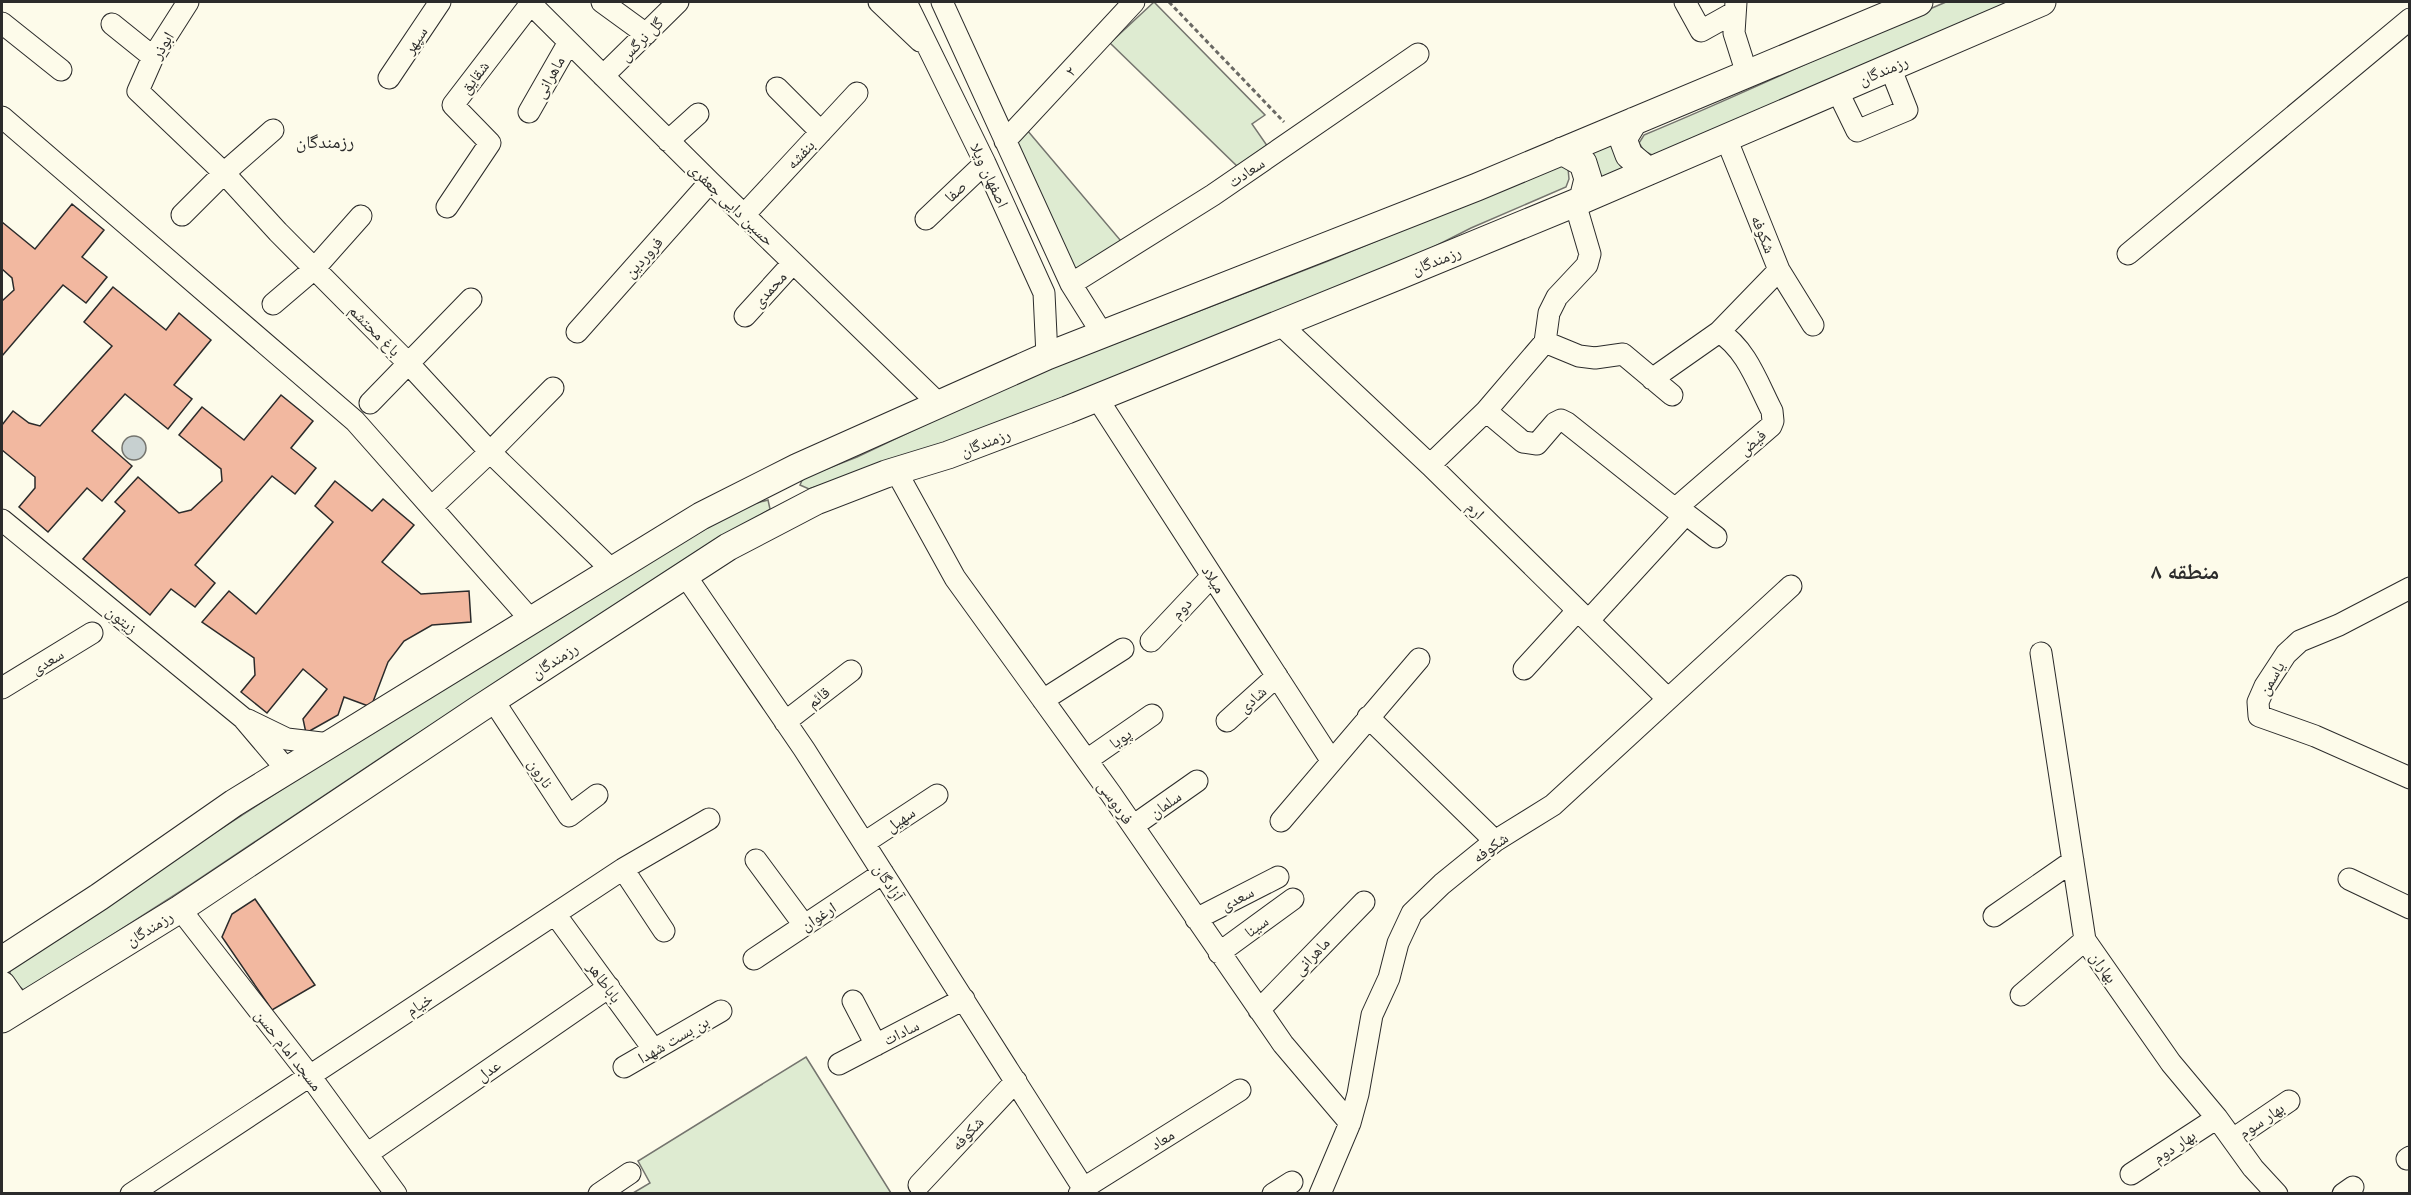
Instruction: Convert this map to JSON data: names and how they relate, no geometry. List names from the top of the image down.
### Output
{
  "streets": {
    "main road": ["رزمندگان"],
    "street": [
      "گل نرگس",
      "سپهر",
      "ابوذر",
      "۲",
      "شقایق",
      "ماهرانی",
      "بنفشه",
      "سعادت",
      "اصفهان ویلا",
      "صفا",
      "حسین دایی جعفری",
      "شکوفه",
      "فروردین",
      "محمدی",
      "باغ محتشم",
      "فیض",
      "ارم",
      "میلاد",
      "دوم",
      "زیتون",
      "سعدی",
      "یاسمن",
      "قائم",
      "شادی",
      "پویا",
      "نارون",
      "فردوسی",
      "سلمان",
      "سهیل",
      "آزادگان",
      "ارغوان",
      "سینا",
      "بهاران",
      "باباطاهر",
      "خیام",
      "سادات",
      "بن بست شهدا",
      "مسجد امام حسن",
      "عدل",
      "بهار سوم",
      "معاد",
      "بهار دوم"
    ]
  },
  "crossings": [
    ["گل نرگس", "حسین دایی جعفری"],
    ["ابوذر", "باغ محتشم"],
    ["رزمندگان", "شکوفه"],
    ["رزمندگان", "ارم"],
    ["رزمندگان", "میلاد"],
    ["رزمندگان", "نارون"],
    ["رزمندگان", "فردوسی"],
    ["رزمندگان", "آزادگان"],
    ["رزمندگان", "مسجد امام حسن"],
    ["۲", "اصفهان ویلا"],
    ["شقایق", "حسین دایی جعفری"],
    ["ماهرانی", "حسین دایی جعفری"],
    ["ماهرانی", "فردوسی"],
    ["بنفشه", "حسین دایی جعفری"],
    ["سعادت", "اصفهان ویلا"],
    ["اصفهان ویلا", "صفا"],
    ["حسین دایی جعفری", "فروردین"],
    ["حسین دایی جعفری", "محمدی"],
    ["شکوفه", "ارم"],
    ["شکوفه", "فردوسی"],
    ["شکوفه", "آزادگان"],
    ["میلاد", "دوم"],
    ["میلاد", "شادی"],
    ["سعدی", "فردوسی"],
    ["قائم", "آزادگان"],
    ["پویا", "فردوسی"],
    ["فردوسی", "سلمان"],
    ["فردوسی", "سینا"],
    ["سهیل", "آزادگان"],
    ["آزادگان", "ارغوان"],
    ["آزادگان", "سادات"],
    ["آزادگان", "معاد"],
    ["بهاران", "بهار سوم"],
    ["بهاران", "بهار دوم"],
    ["باباطاهر", "خیام"],
    ["باباطاهر", "بن بست شهدا"],
    ["باباطاهر", "عدل"],
    ["خیام", "مسجد امام حسن"],
    ["مسجد امام حسن", "عدل"]
  ],
  "districts": ["رزمندگان", "منطقه ۸"]
}
